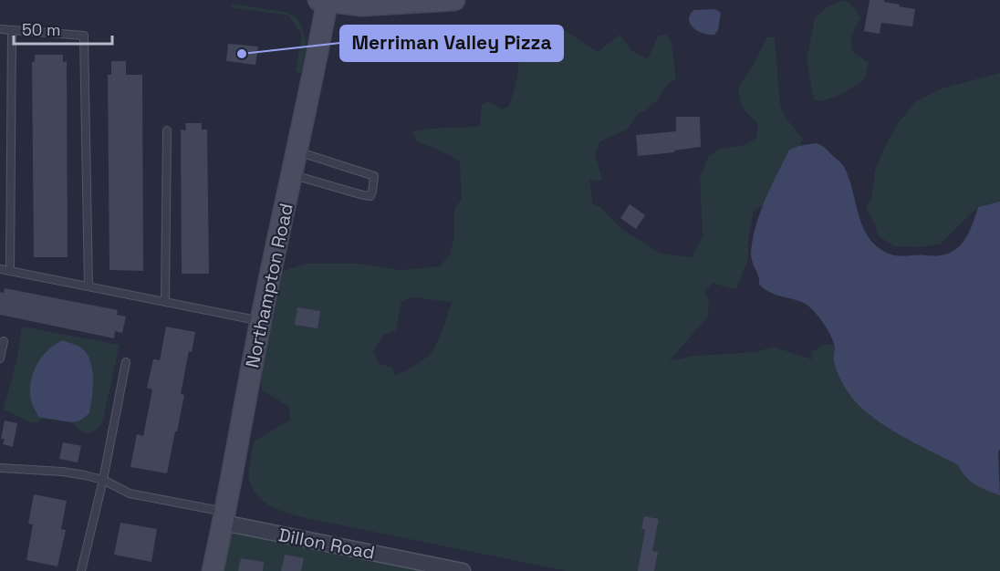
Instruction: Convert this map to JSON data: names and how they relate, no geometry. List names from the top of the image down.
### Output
{
  "streets": {
    "street": ["Northampton Road", "Dillon Road"]
  },
  "crossings": [
    ["Northampton Road", "Dillon Road"]
  ],
  "places": ["Merriman Valley Pizza"],
  "scale_bar": "50 m"
}
